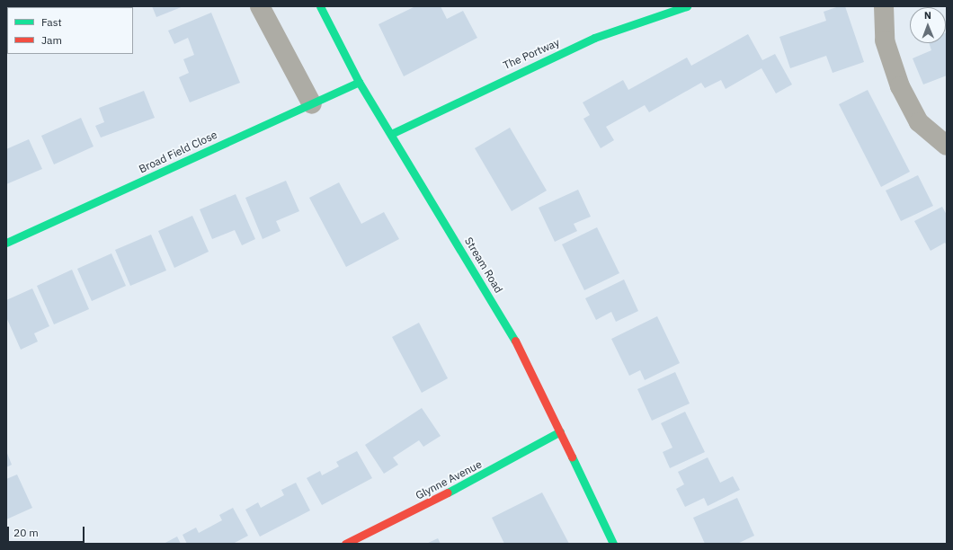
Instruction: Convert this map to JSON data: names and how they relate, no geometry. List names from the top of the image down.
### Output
{
  "streets": {
    "main road": [
      "The Portway",
      "Broad Field Close",
      "Stream Road",
      "Glynne Avenue"
    ]
  },
  "crossings": [
    ["The Portway", "Stream Road"],
    ["Broad Field Close", "Stream Road"],
    ["Stream Road", "Glynne Avenue"]
  ],
  "legend": ["Fast", "Jam"],
  "scale_bar": "20 m",
  "north": "top"
}
